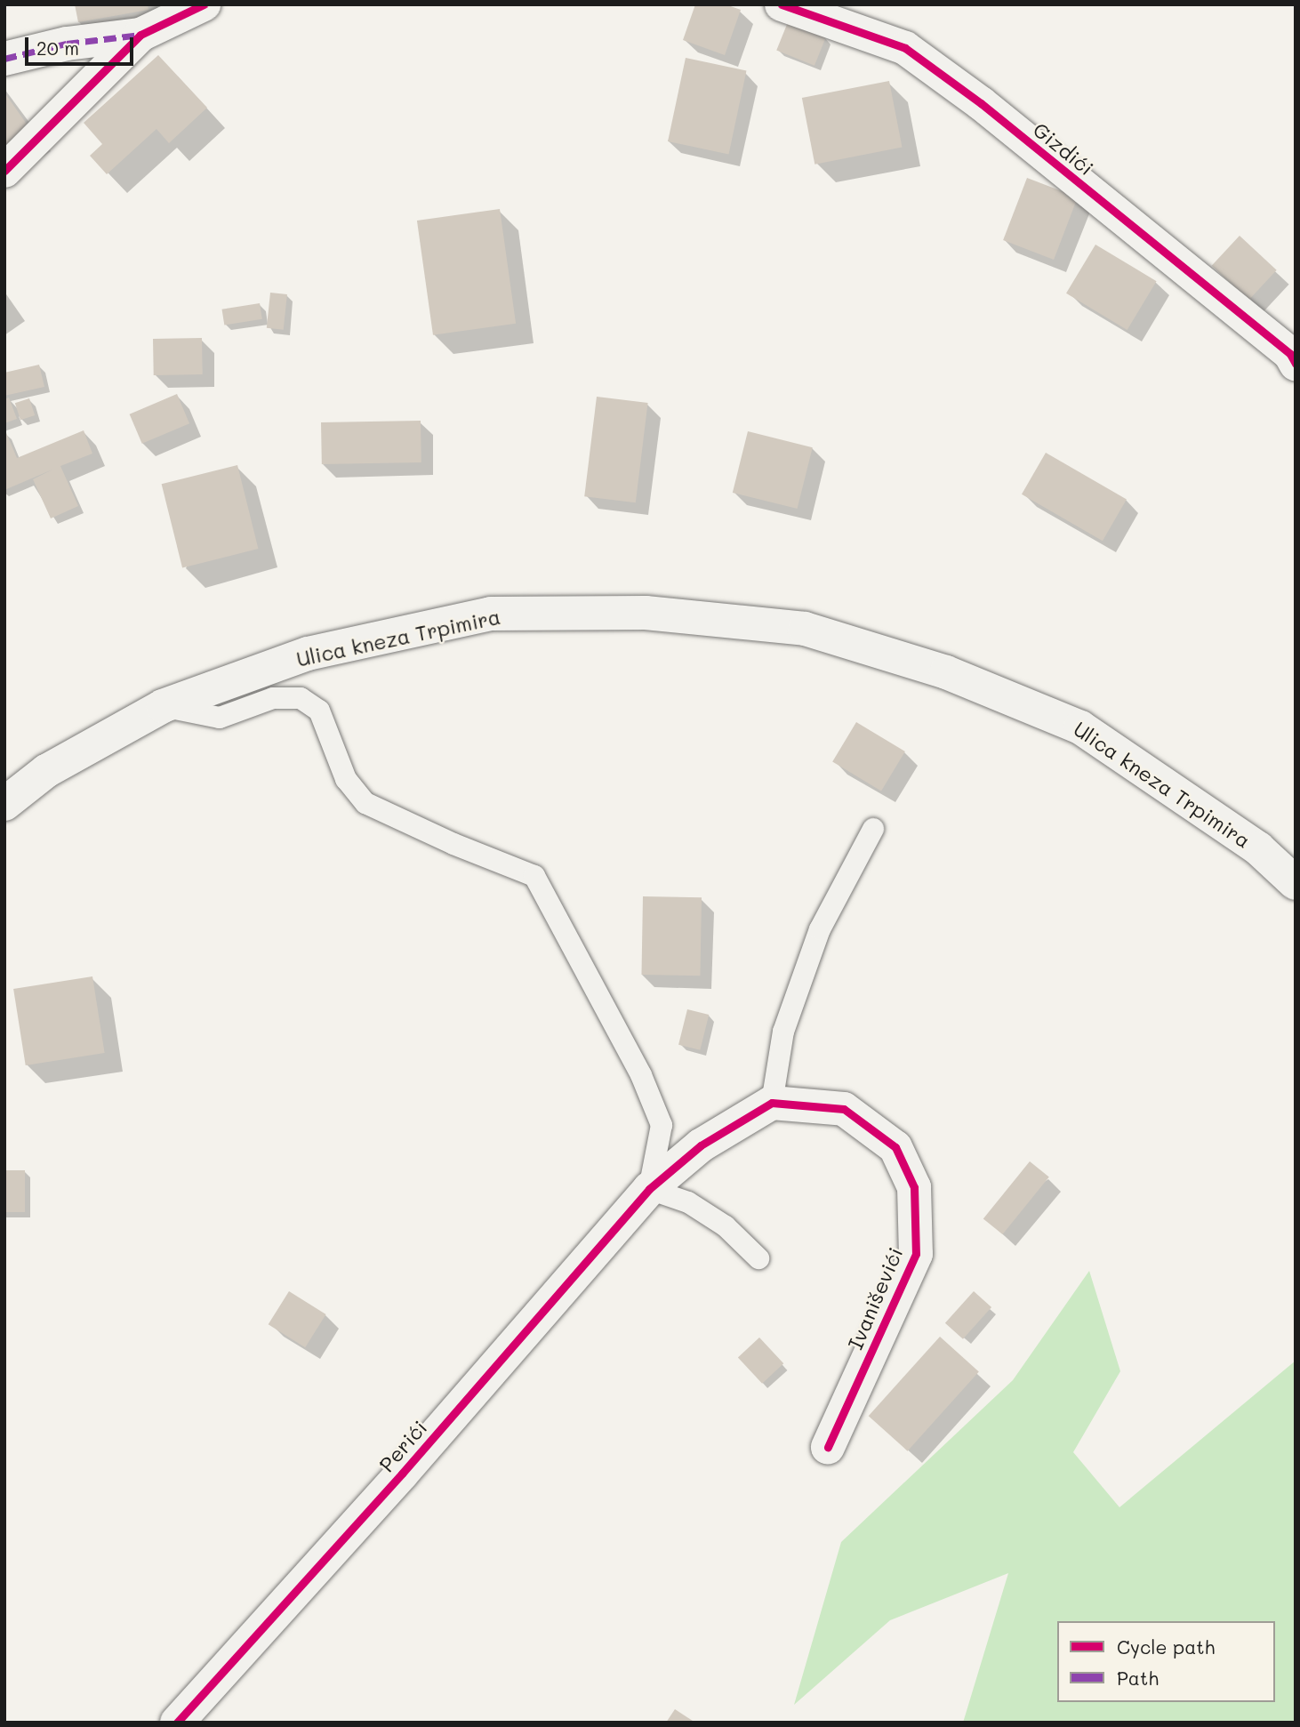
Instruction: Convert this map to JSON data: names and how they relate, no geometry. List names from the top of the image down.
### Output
{
  "streets": {
    "street": [
      "Gizdići",
      "Ulica kneza Trpimira",
      "Ivaniševići",
      "Perići"
    ]
  },
  "legend": ["Cycle path", "Path"],
  "scale_bar": "20 m"
}
